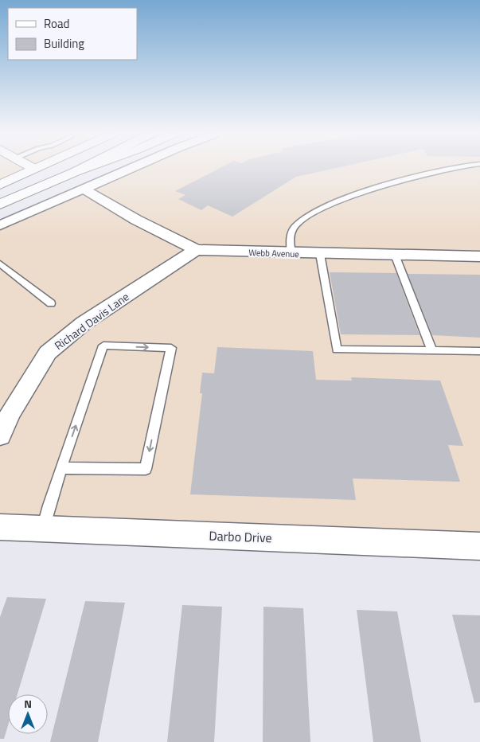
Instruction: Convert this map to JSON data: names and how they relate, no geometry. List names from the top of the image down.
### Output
{
  "streets": {
    "street": ["Webb Avenue", "Richard Davis Lane", "Darbo Drive"]
  },
  "crossings": [
    ["Webb Avenue", "Richard Davis Lane"]
  ],
  "legend": ["Road", "Building"],
  "north": "top"
}
